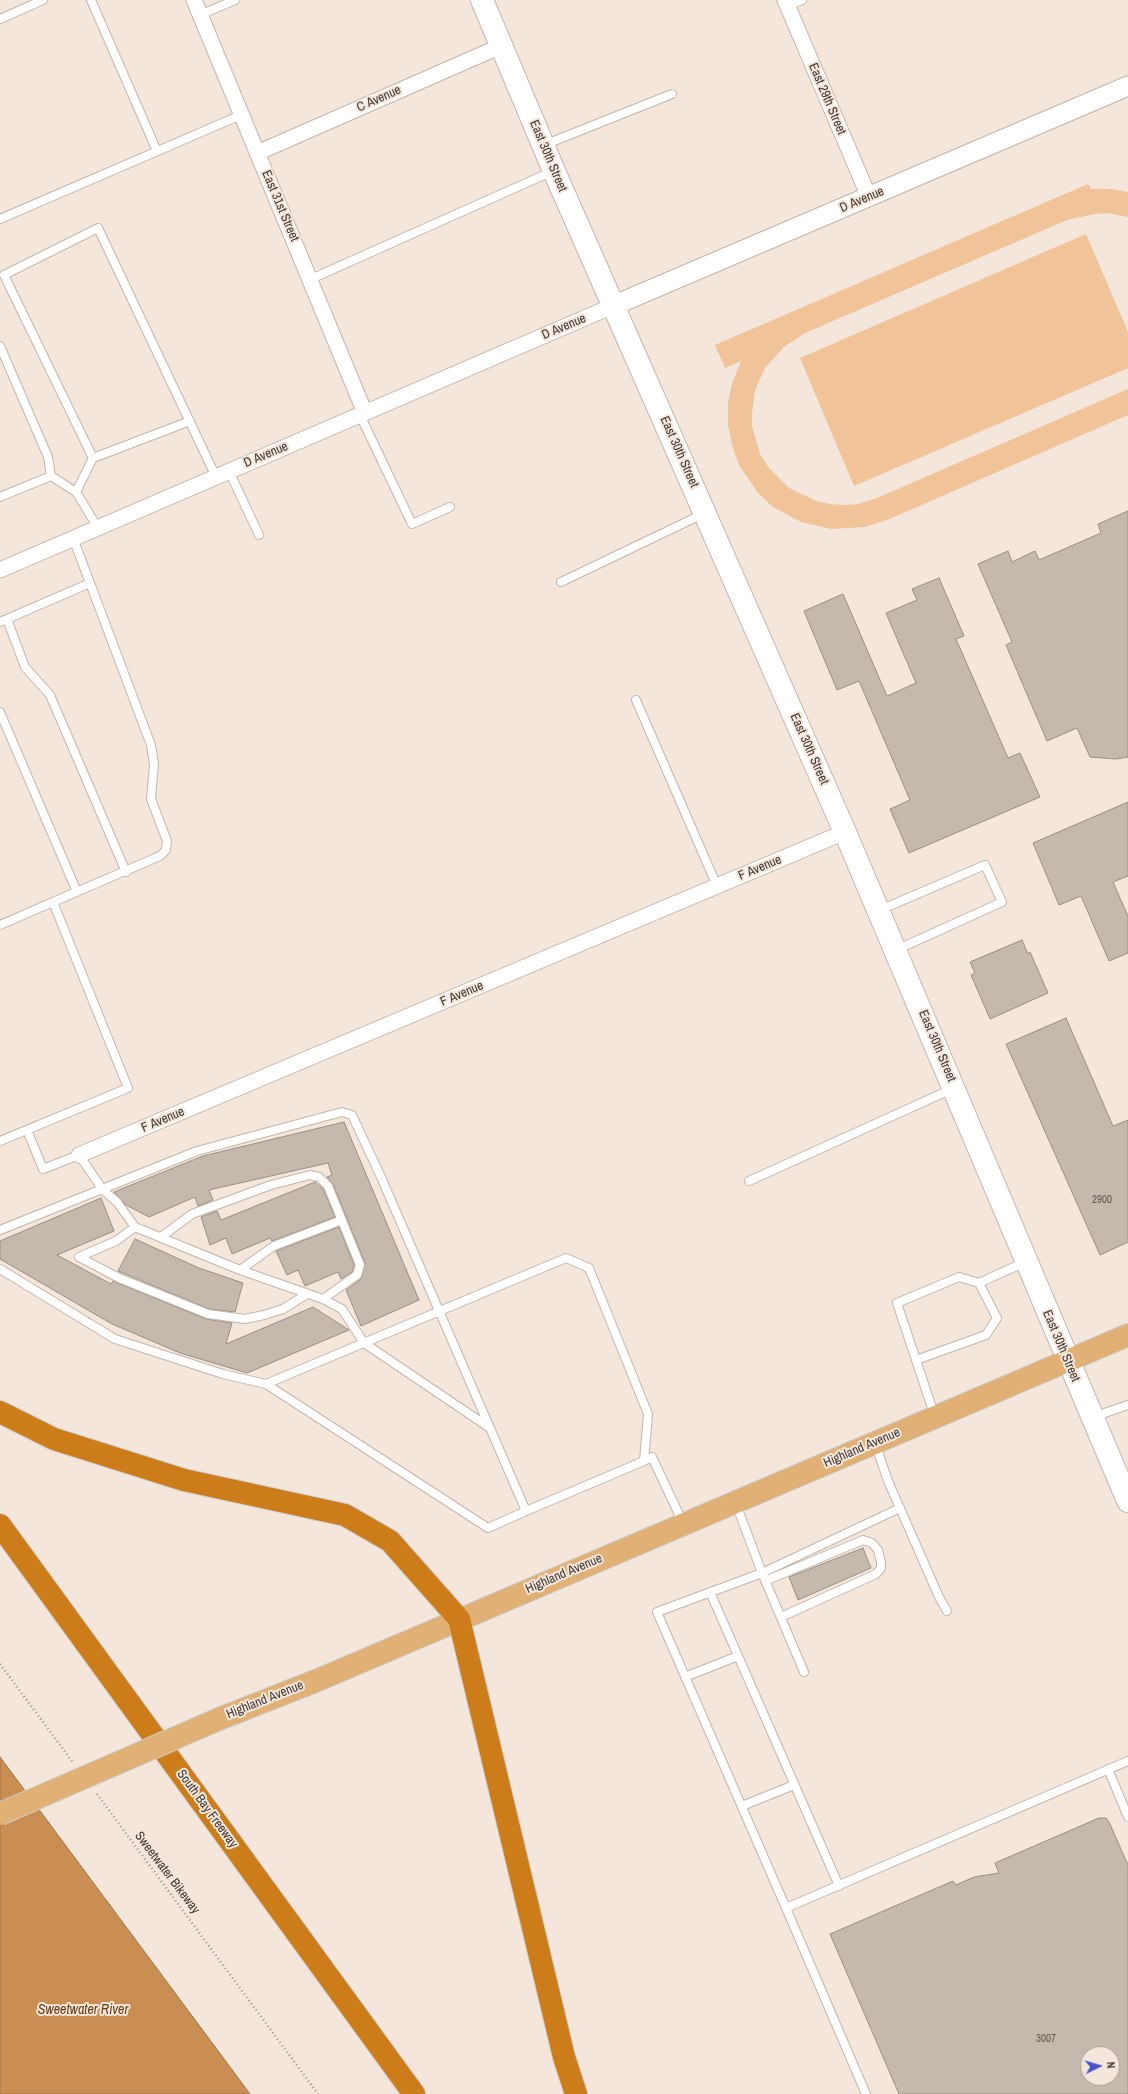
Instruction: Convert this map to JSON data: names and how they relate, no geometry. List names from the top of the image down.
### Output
{
  "streets": {
    "highway": ["South Bay Freeway"],
    "main road": ["East 30th Street", "Highland Avenue"],
    "street": [
      "C Avenue",
      "East 29th Street",
      "D Avenue",
      "East 31st Street",
      "F Avenue"
    ],
    "path": ["Sweetwater Bikeway"]
  },
  "crossings": [
    ["C Avenue", "East 30th Street"],
    ["C Avenue", "East 31st Street"],
    ["East 29th Street", "D Avenue"],
    ["East 30th Street", "D Avenue"],
    ["East 30th Street", "F Avenue"],
    ["East 30th Street", "Highland Avenue"],
    ["D Avenue", "East 31st Street"]
  ],
  "water": ["Sweetwater River"],
  "house_numbers": ["2900", "3007"],
  "north": "right"
}
